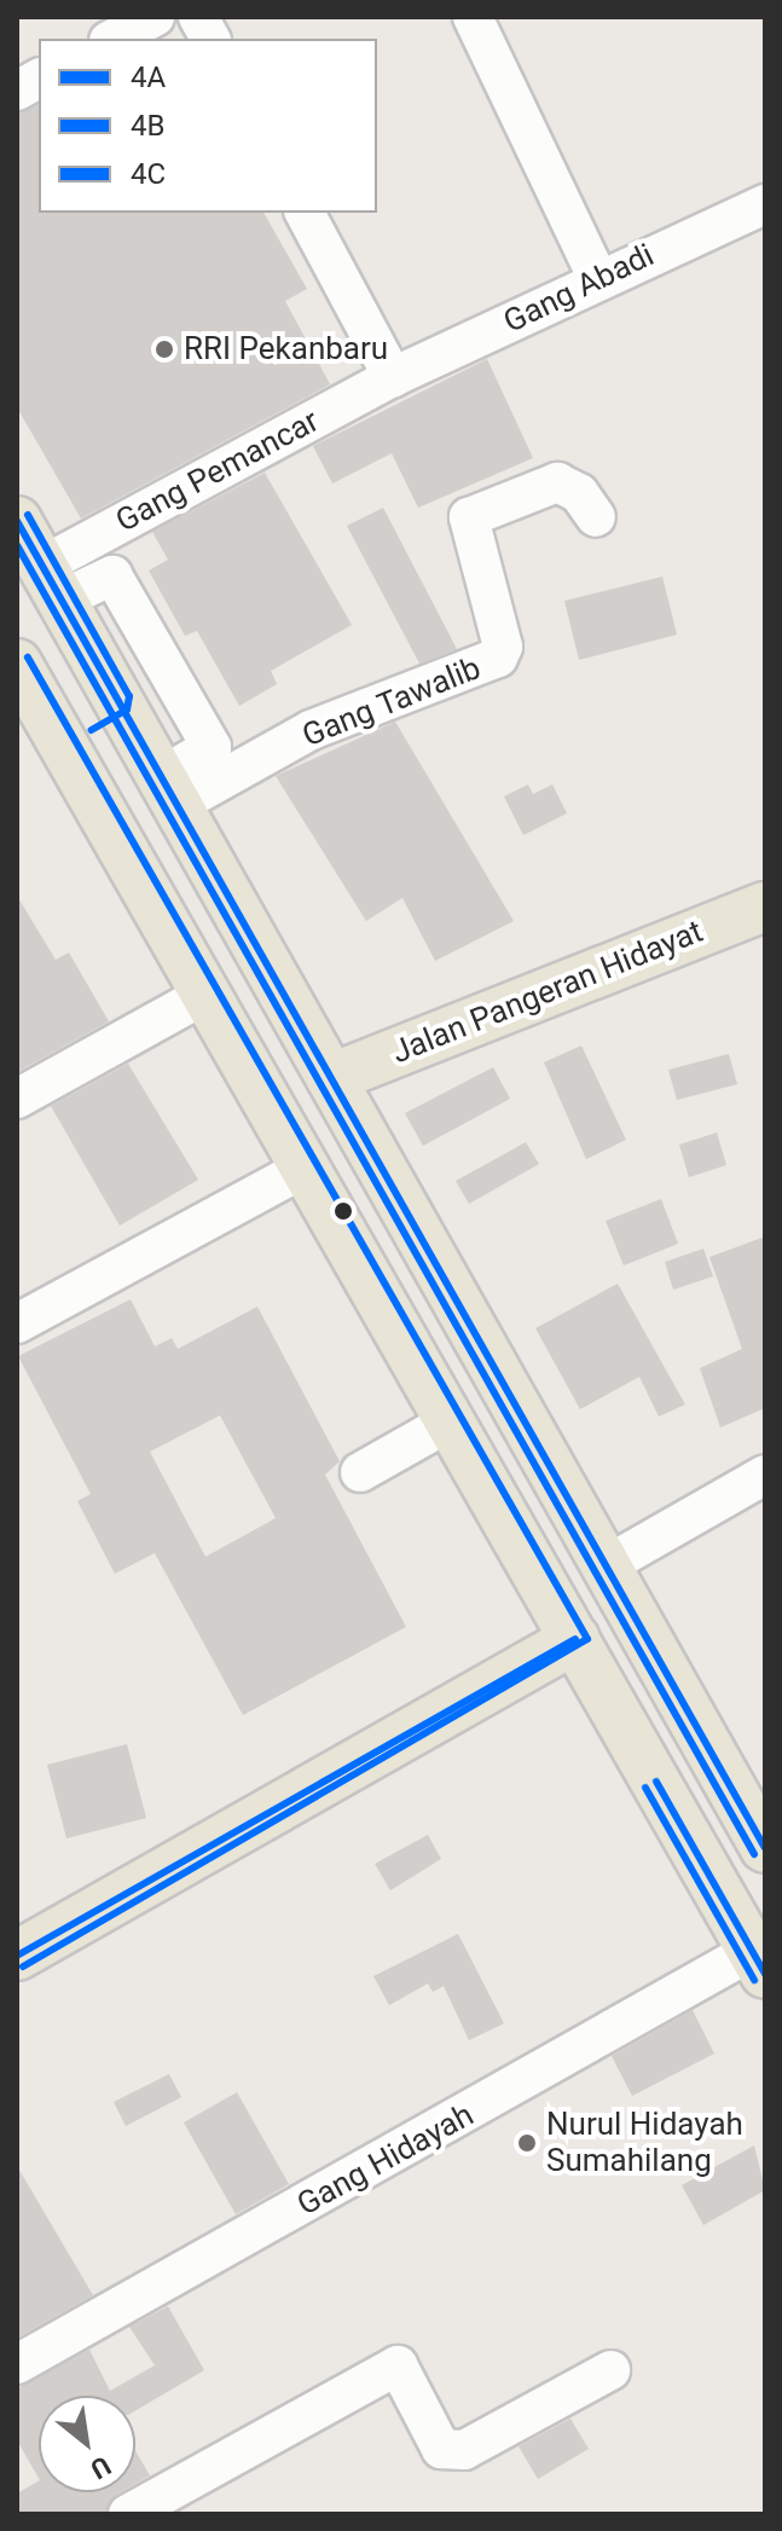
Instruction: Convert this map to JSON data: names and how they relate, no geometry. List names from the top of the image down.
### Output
{
  "streets": {
    "main road": ["Jalan Pangeran Hidayat"],
    "street": [
      "Gang Abadi",
      "Gang Pemancar",
      "Gang Tawalib",
      "Gang Hidayah"
    ]
  },
  "crossings": [
    ["Gang Abadi", "Gang Pemancar"]
  ],
  "places": ["RRI Pekanbaru", "Nurul Hidayah Sumahilang"],
  "lines": ["transit line 4C", "transit line 4A", "transit line 4B"],
  "legend": ["4A", "4B", "4C"],
  "north": "bottom right"
}
